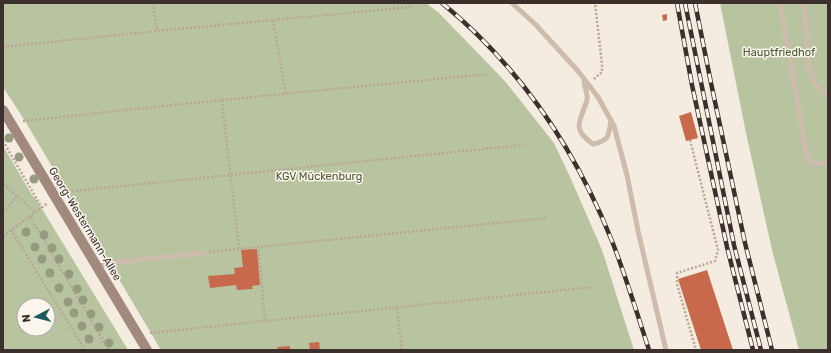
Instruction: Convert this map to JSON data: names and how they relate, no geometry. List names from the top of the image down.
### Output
{
  "streets": {
    "street": ["Georg-Westermann-Allee"]
  },
  "parks": ["Hauptfriedhof", "KGV Mückenburg"],
  "north": "left"
}
